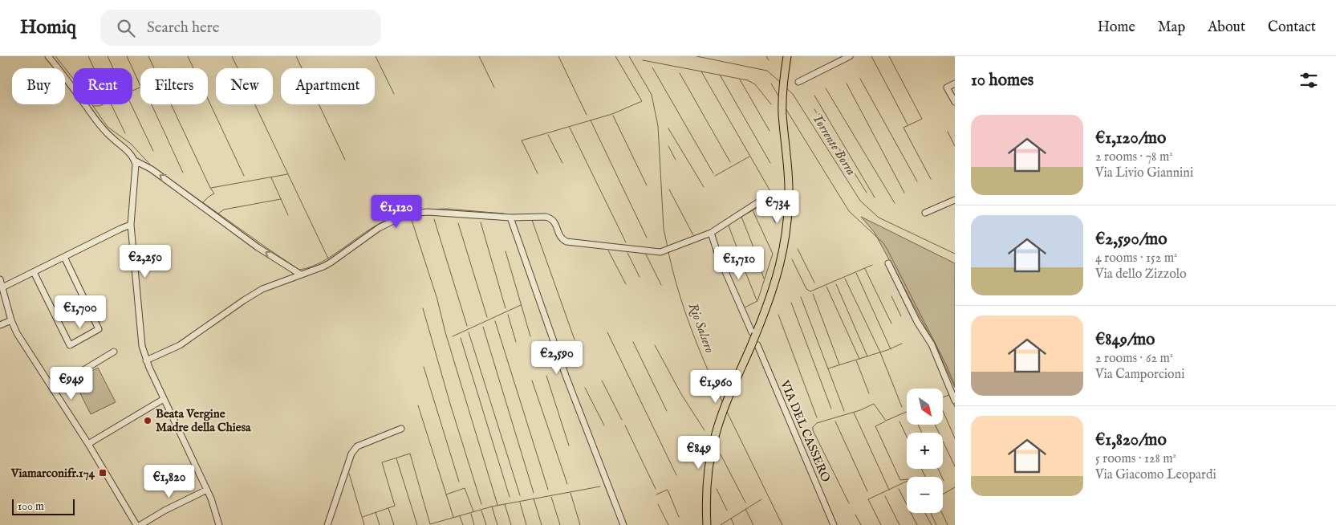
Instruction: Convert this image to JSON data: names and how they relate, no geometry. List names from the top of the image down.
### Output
{
  "streets": {
    "street": ["VIA DEL CASSERO"]
  },
  "water": ["Torrente Borra", "Rio Salsero"],
  "places": {
    "other": ["Beata Vergine Madre della Chiesa"],
    "transit": ["Viamarconifr.174"]
  },
  "scale_bar": "100 m",
  "north": "bottom right",
  "page": {
    "header": "Homiq",
    "search": "Search here",
    "nav": [
      "Home",
      "Map",
      "About",
      "Contact"
    ],
    "heading": "10 homes",
    "chip": [
      "Buy",
      "Rent",
      "Filters",
      "New",
      "Apartment"
    ],
    "list": [
      {
        "name": "€1,120/mo",
        "note": "2 rooms · 78 m² · Via Livio Giannini"
      },
      {
        "name": "€2,590/mo",
        "note": "4 rooms · 152 m² · Via dello Zizzolo"
      },
      {
        "name": "€849/mo",
        "note": "2 rooms · 62 m² · Via Camporcioni"
      },
      {
        "name": "€1,820/mo",
        "note": "5 rooms · 128 m² · Via Giacomo Leopardi"
      }
    ],
    "price": [
      "€734",
      "€1,120",
      "€2,250",
      "€1,710",
      "€1,700",
      "€2,590",
      "€949",
      "€1,960",
      "€849",
      "€1,820"
    ],
    "map_buttons": ["+", "−"],
    "scale": "100 m"
  }
}
